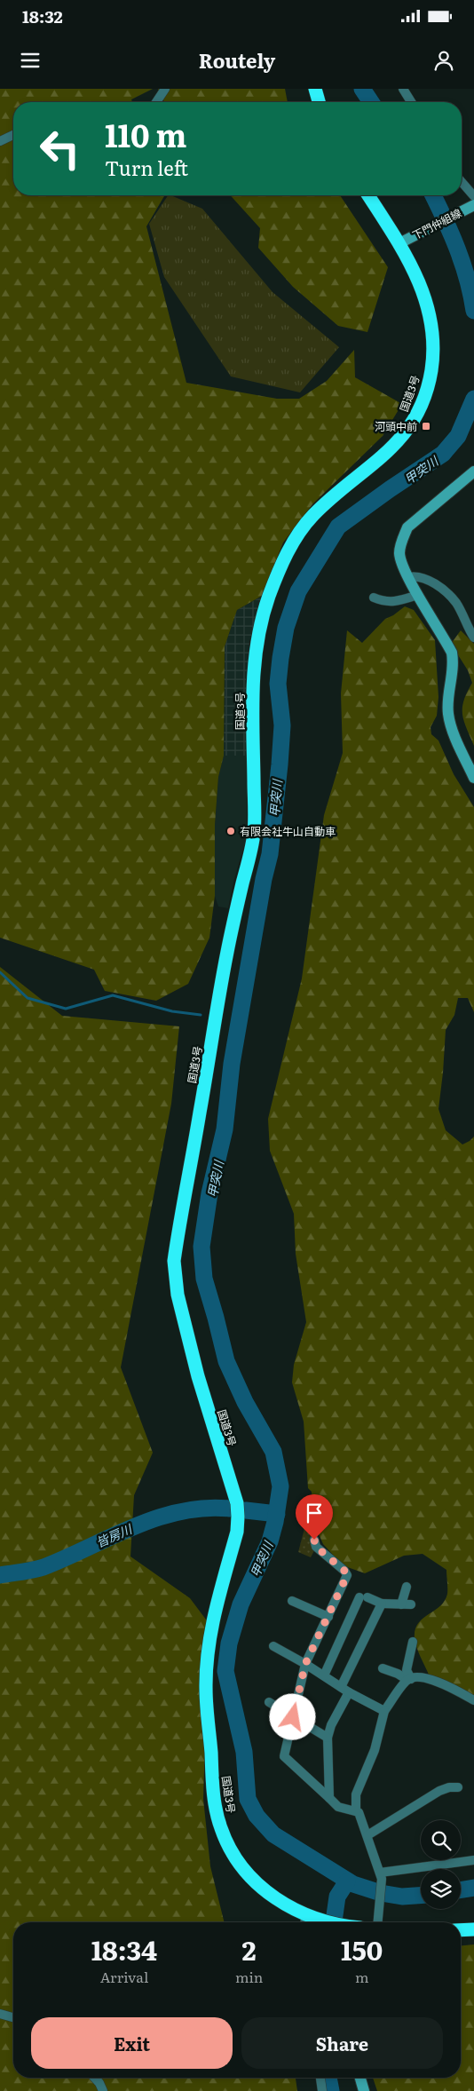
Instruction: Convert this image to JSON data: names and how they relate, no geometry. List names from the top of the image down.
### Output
{
  "streets": {
    "highway": ["国道3号"],
    "street": ["下門仲組線"]
  },
  "crossings": [
    ["下門仲組線", "国道3号"]
  ],
  "water": ["甲突川", "皆房川"],
  "places": {
    "transit": ["河頭中前"],
    "other": ["有限会社牛山自動車"]
  },
  "page": {
    "status": "18:32",
    "header": "Routely",
    "turn": ["110 m", "Turn left"],
    "eta": [
      "18:34",
      "Arrival",
      "2",
      "min",
      "150",
      "m"
    ],
    "buttons": ["Exit", "Share"]
  }
}
